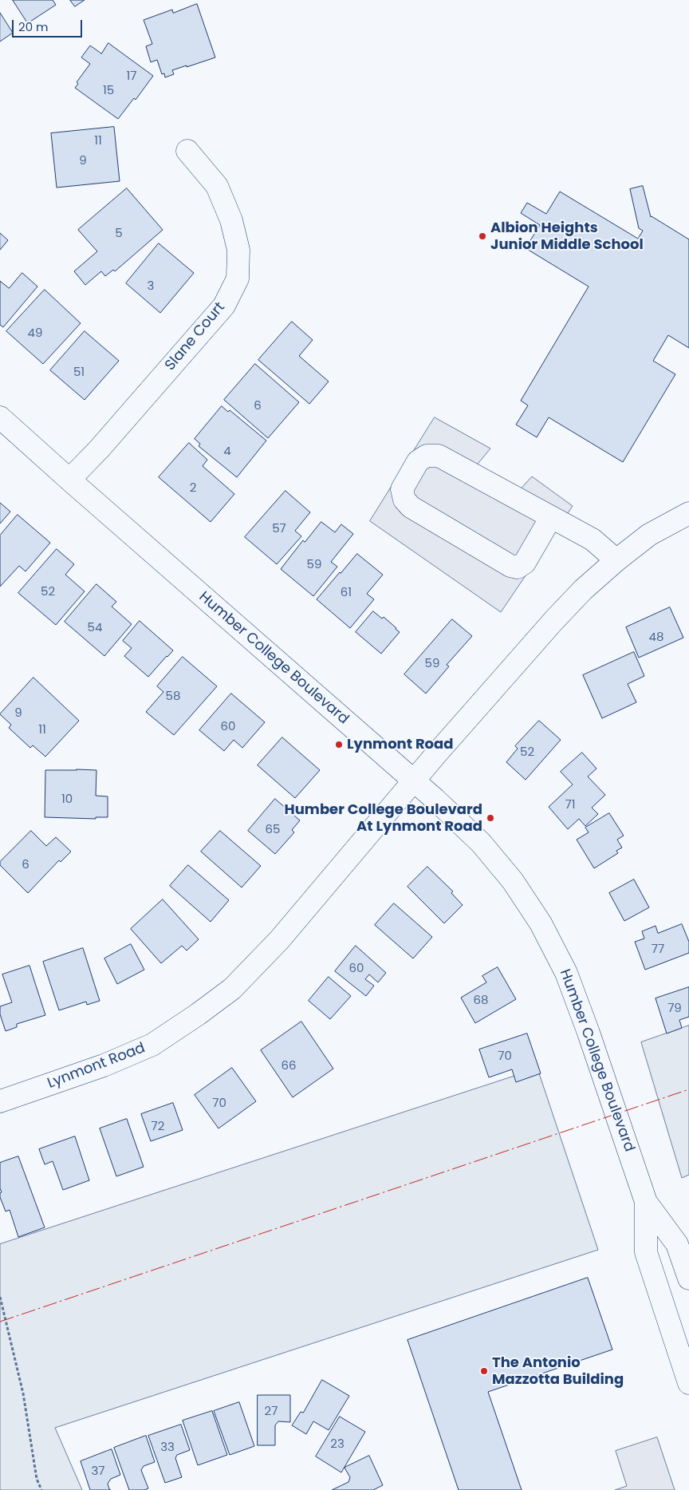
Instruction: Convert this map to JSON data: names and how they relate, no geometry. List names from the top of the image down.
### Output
{
  "streets": {
    "street": ["Slane Court", "Humber College Boulevard", "Lynmont Road"]
  },
  "crossings": [
    ["Slane Court", "Humber College Boulevard"],
    ["Humber College Boulevard", "Lynmont Road"]
  ],
  "places": [
    "Albion Heights Junior Middle School",
    "Lynmont Road",
    "Humber College Boulevard At Lynmont Road",
    "The Antonio Mazzotta Building"
  ],
  "house_numbers": [
    "17",
    "15",
    "11",
    "9",
    "5",
    "3",
    "49",
    "51",
    "6",
    "4",
    "2",
    "57",
    "59",
    "52",
    "61",
    "54",
    "48",
    "59",
    "58",
    "9",
    "60",
    "11",
    "52",
    "10",
    "71",
    "65",
    "6",
    "77",
    "60",
    "68",
    "79",
    "70",
    "66",
    "70",
    "72",
    "27",
    "23",
    "33",
    "37"
  ],
  "scale_bar": "20 m"
}
